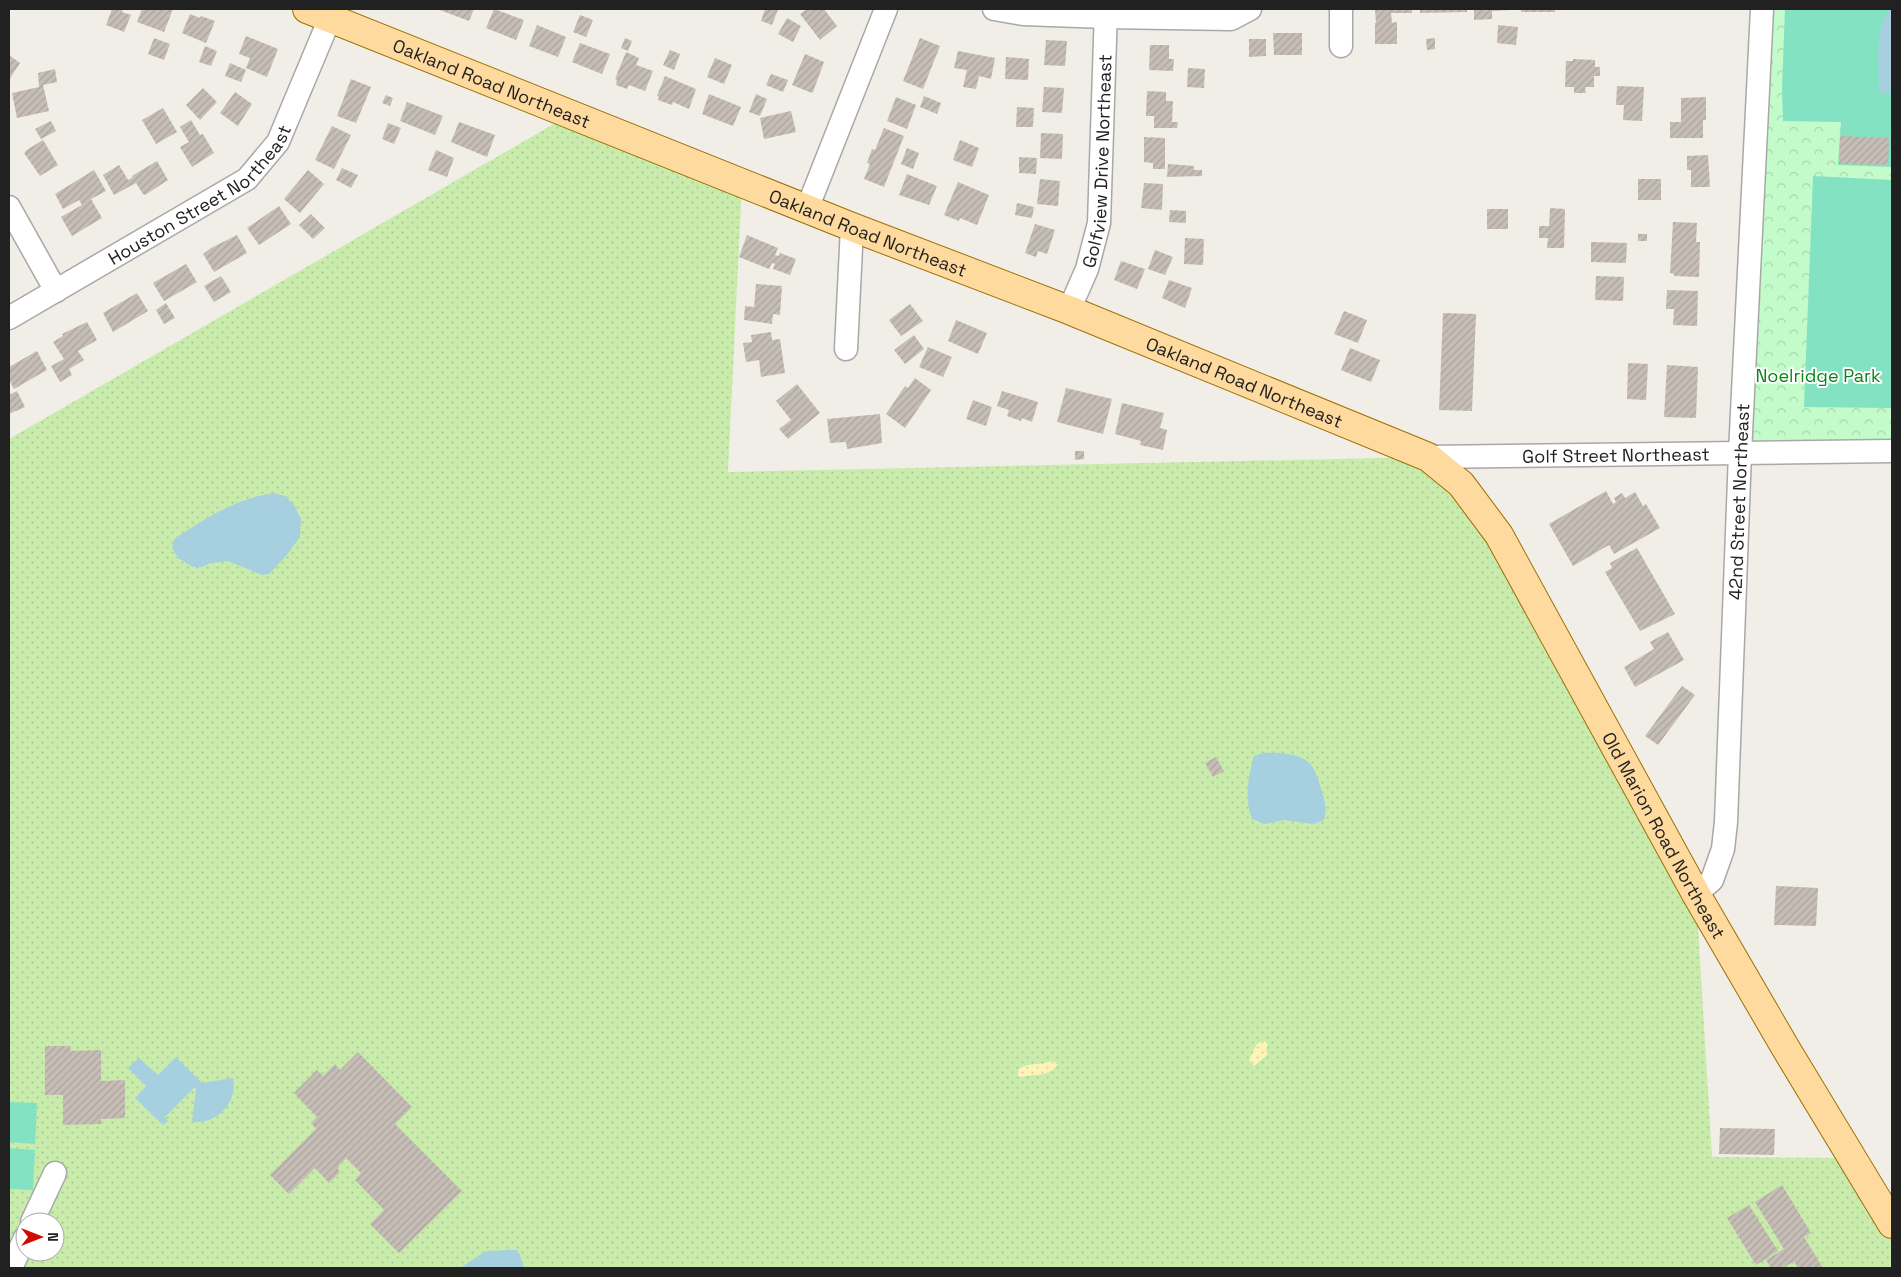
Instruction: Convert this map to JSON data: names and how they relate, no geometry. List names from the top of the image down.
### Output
{
  "streets": {
    "main road": ["Oakland Road Northeast", "Old Marion Road Northeast"],
    "street": [
      "Golfview Drive Northeast",
      "Houston Street Northeast",
      "Golf Street Northeast",
      "42nd Street Northeast"
    ]
  },
  "crossings": [
    ["Oakland Road Northeast", "Golfview Drive Northeast"],
    ["Oakland Road Northeast", "Houston Street Northeast"],
    ["Oakland Road Northeast", "Golf Street Northeast"],
    ["Oakland Road Northeast", "Old Marion Road Northeast"],
    ["Golf Street Northeast", "42nd Street Northeast"],
    ["Golf Street Northeast", "Old Marion Road Northeast"],
    ["42nd Street Northeast", "Old Marion Road Northeast"]
  ],
  "parks": ["Noelridge Park"],
  "north": "right"
}
